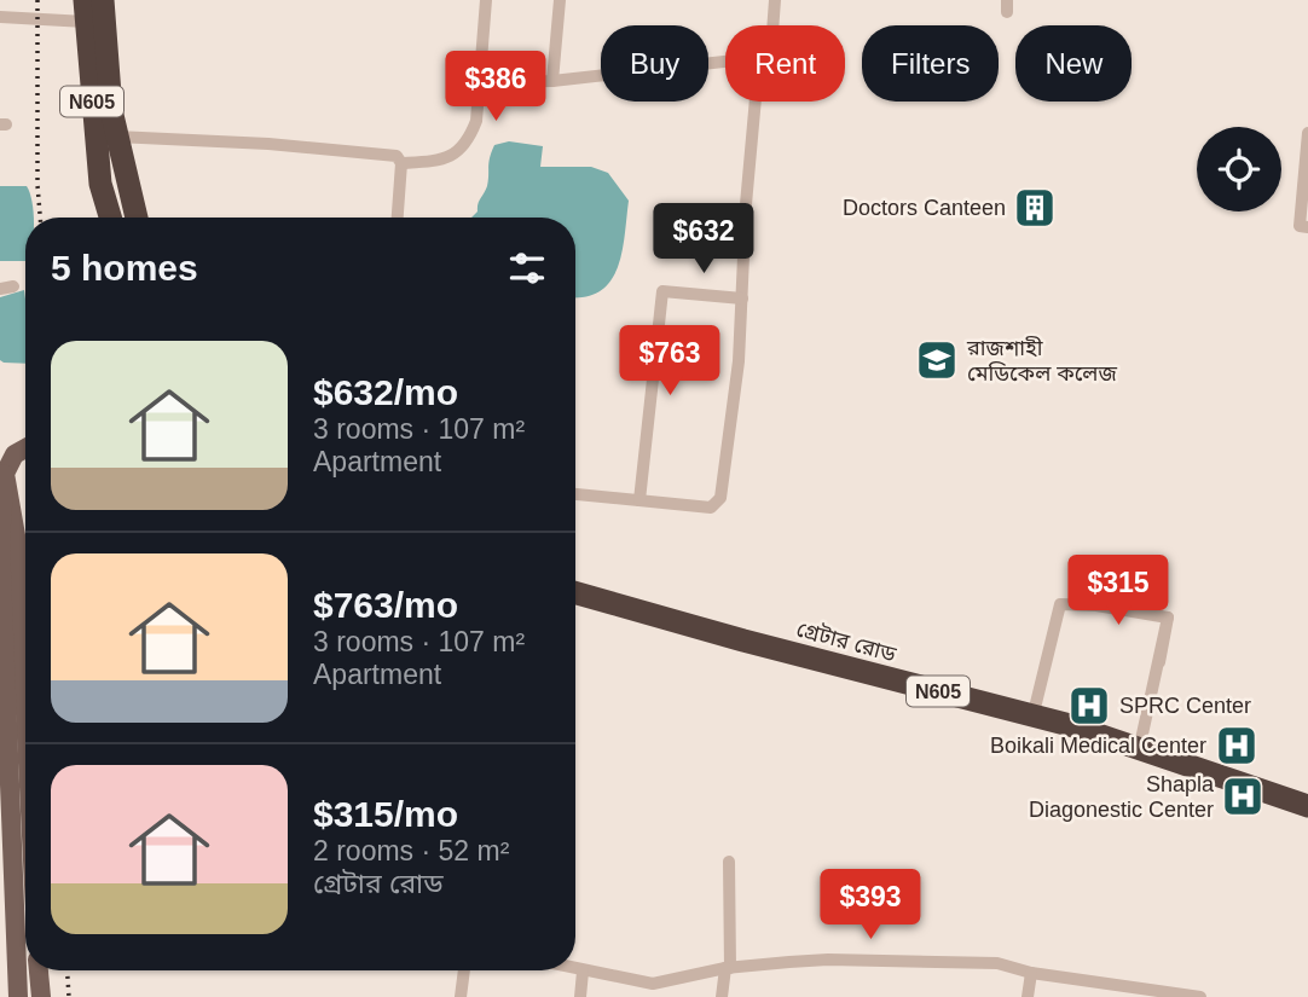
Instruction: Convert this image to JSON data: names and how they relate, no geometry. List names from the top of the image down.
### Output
{
  "streets": {
    "highway": ["N605", "গ্রেটার রোড"]
  },
  "places": {
    "building": ["Doctors Canteen"],
    "school or university": ["রাজশাহী মেডিকেল কলেজ"],
    "hospital": ["SPRC Center", "Boikali Medical Center", "Shapla Diagonestic Center"]
  },
  "page": {
    "chip": [
      "Buy",
      "Rent",
      "Filters",
      "New"
    ],
    "price": [
      "$386",
      "$632",
      "$763",
      "$315",
      "$393"
    ],
    "heading": "5 homes",
    "list": [
      {
        "name": "$632/mo",
        "note": "3 rooms · 107 m² · Apartment"
      },
      {
        "name": "$763/mo",
        "note": "3 rooms · 107 m² · Apartment"
      },
      {
        "name": "$315/mo",
        "note": "2 rooms · 52 m² · গ্রেটার রোড"
      }
    ]
  }
}
